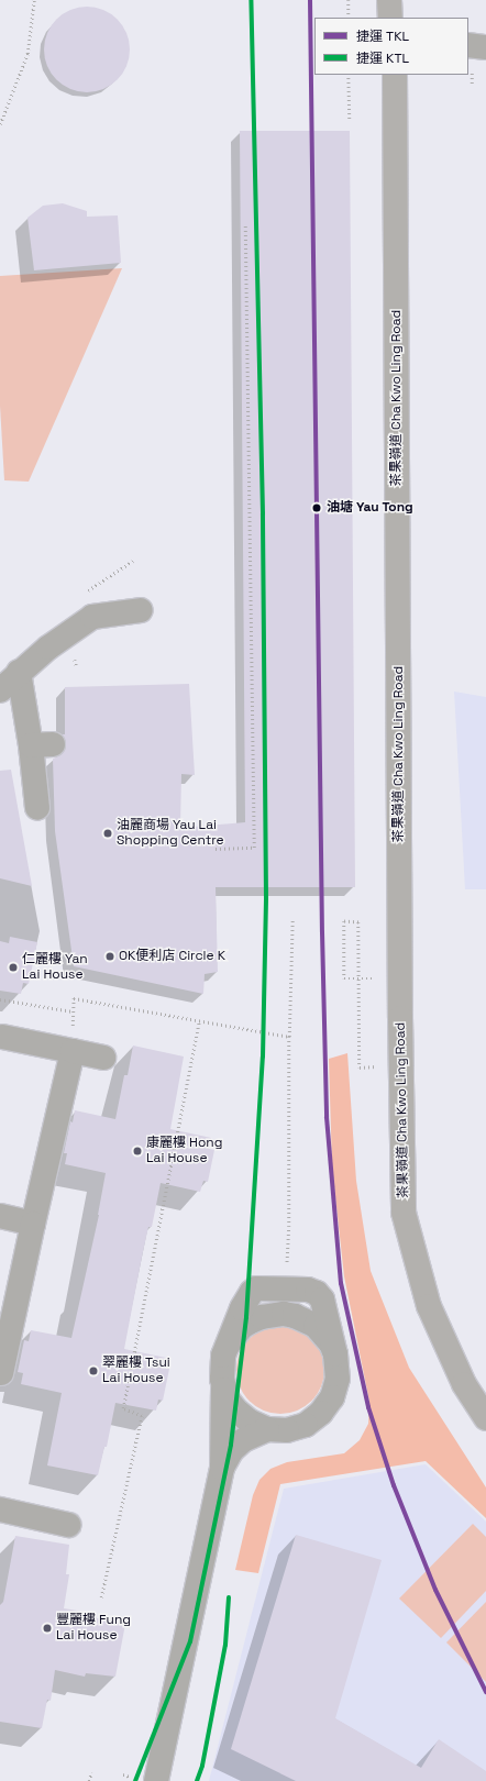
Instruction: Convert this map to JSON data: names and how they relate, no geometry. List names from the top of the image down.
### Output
{
  "streets": {
    "main road": ["茶果嶺道 Cha Kwo Ling Road"]
  },
  "places": [
    "油塘 Yau Tong",
    "油麗商場 Yau Lai Shopping Centre",
    "OK便利店 Circle K",
    "仁麗樓 Yan Lai House",
    "康麗樓 Hong Lai House",
    "翠麗樓 Tsui Lai House",
    "豐麗樓 Fung Lai House"
  ],
  "lines": ["metro line TKL", "metro line KTL"],
  "legend": ["捷運 TKL", "捷運 KTL"]
}
